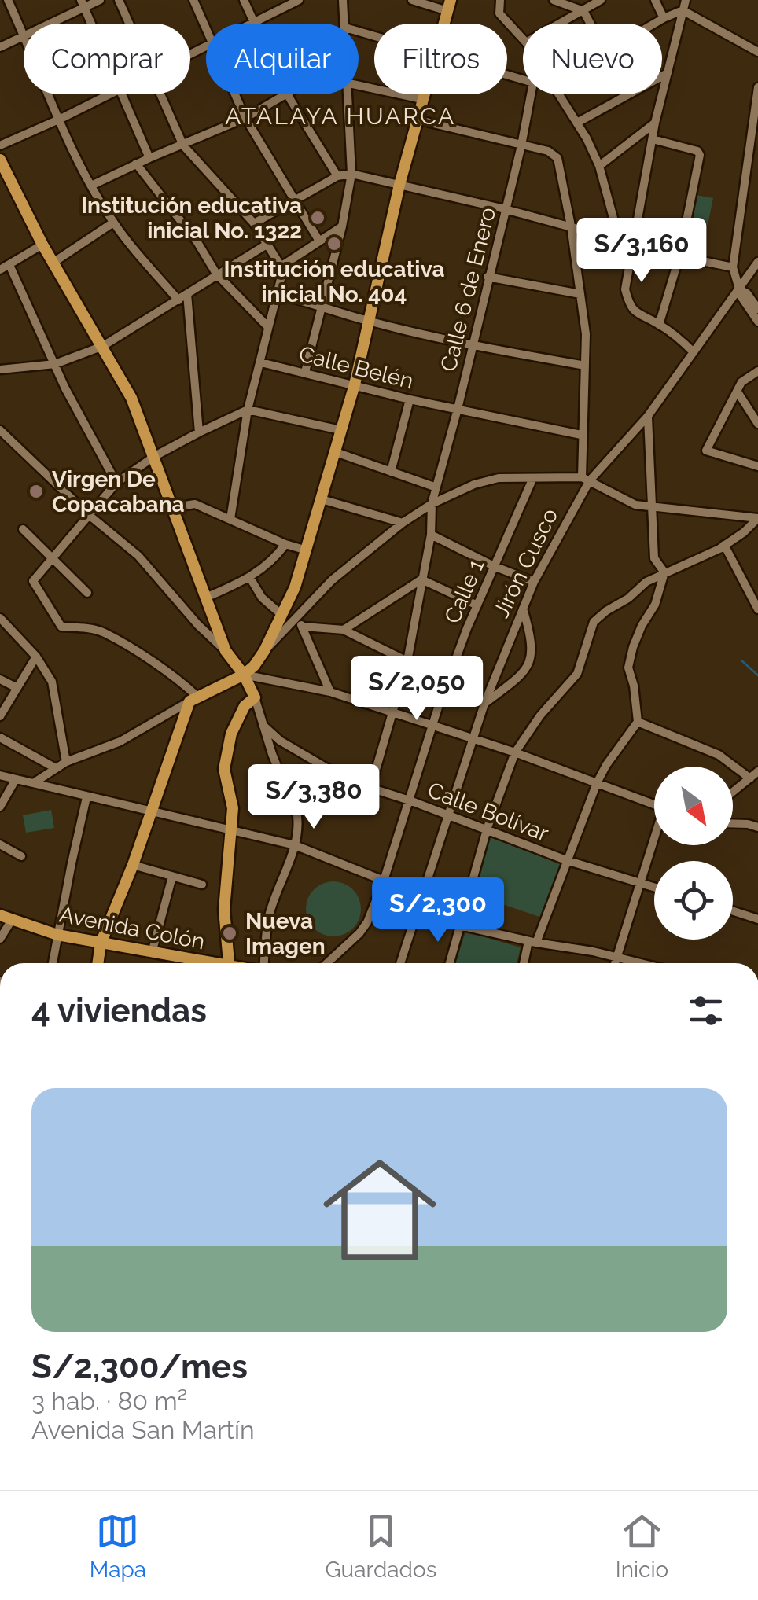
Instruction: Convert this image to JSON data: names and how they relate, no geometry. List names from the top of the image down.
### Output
{
  "streets": {
    "main road": ["Avenida Colón"],
    "street": [
      "Calle 6 de Enero",
      "Calle Belén",
      "Jirón Cusco",
      "Calle 1",
      "Calle Bolívar"
    ]
  },
  "crossings": [
    ["Calle 6 de Enero", "Calle Belén"],
    ["Calle 6 de Enero", "Calle Bolívar"],
    ["Jirón Cusco", "Calle Bolívar"],
    ["Calle 1", "Calle Bolívar"]
  ],
  "districts": ["ATALAYA HUARCA"],
  "places": [
    "Institución educativa inicial No. 1322",
    "Institución educativa inicial No. 404",
    "Virgen De Copacabana",
    "Nueva Imagen"
  ],
  "north": "bottom right",
  "page": {
    "chip": [
      "Comprar",
      "Alquilar",
      "Filtros",
      "Nuevo"
    ],
    "price": [
      "S/3,160",
      "S/2,050",
      "S/3,380",
      "S/2,300"
    ],
    "heading": "4 viviendas",
    "list": [
      {
        "name": "S/2,300/mes",
        "note": "3 hab. · 80 m² · Avenida San Martín"
      }
    ],
    "tabs": ["Mapa", "Guardados", "Inicio"]
  }
}
